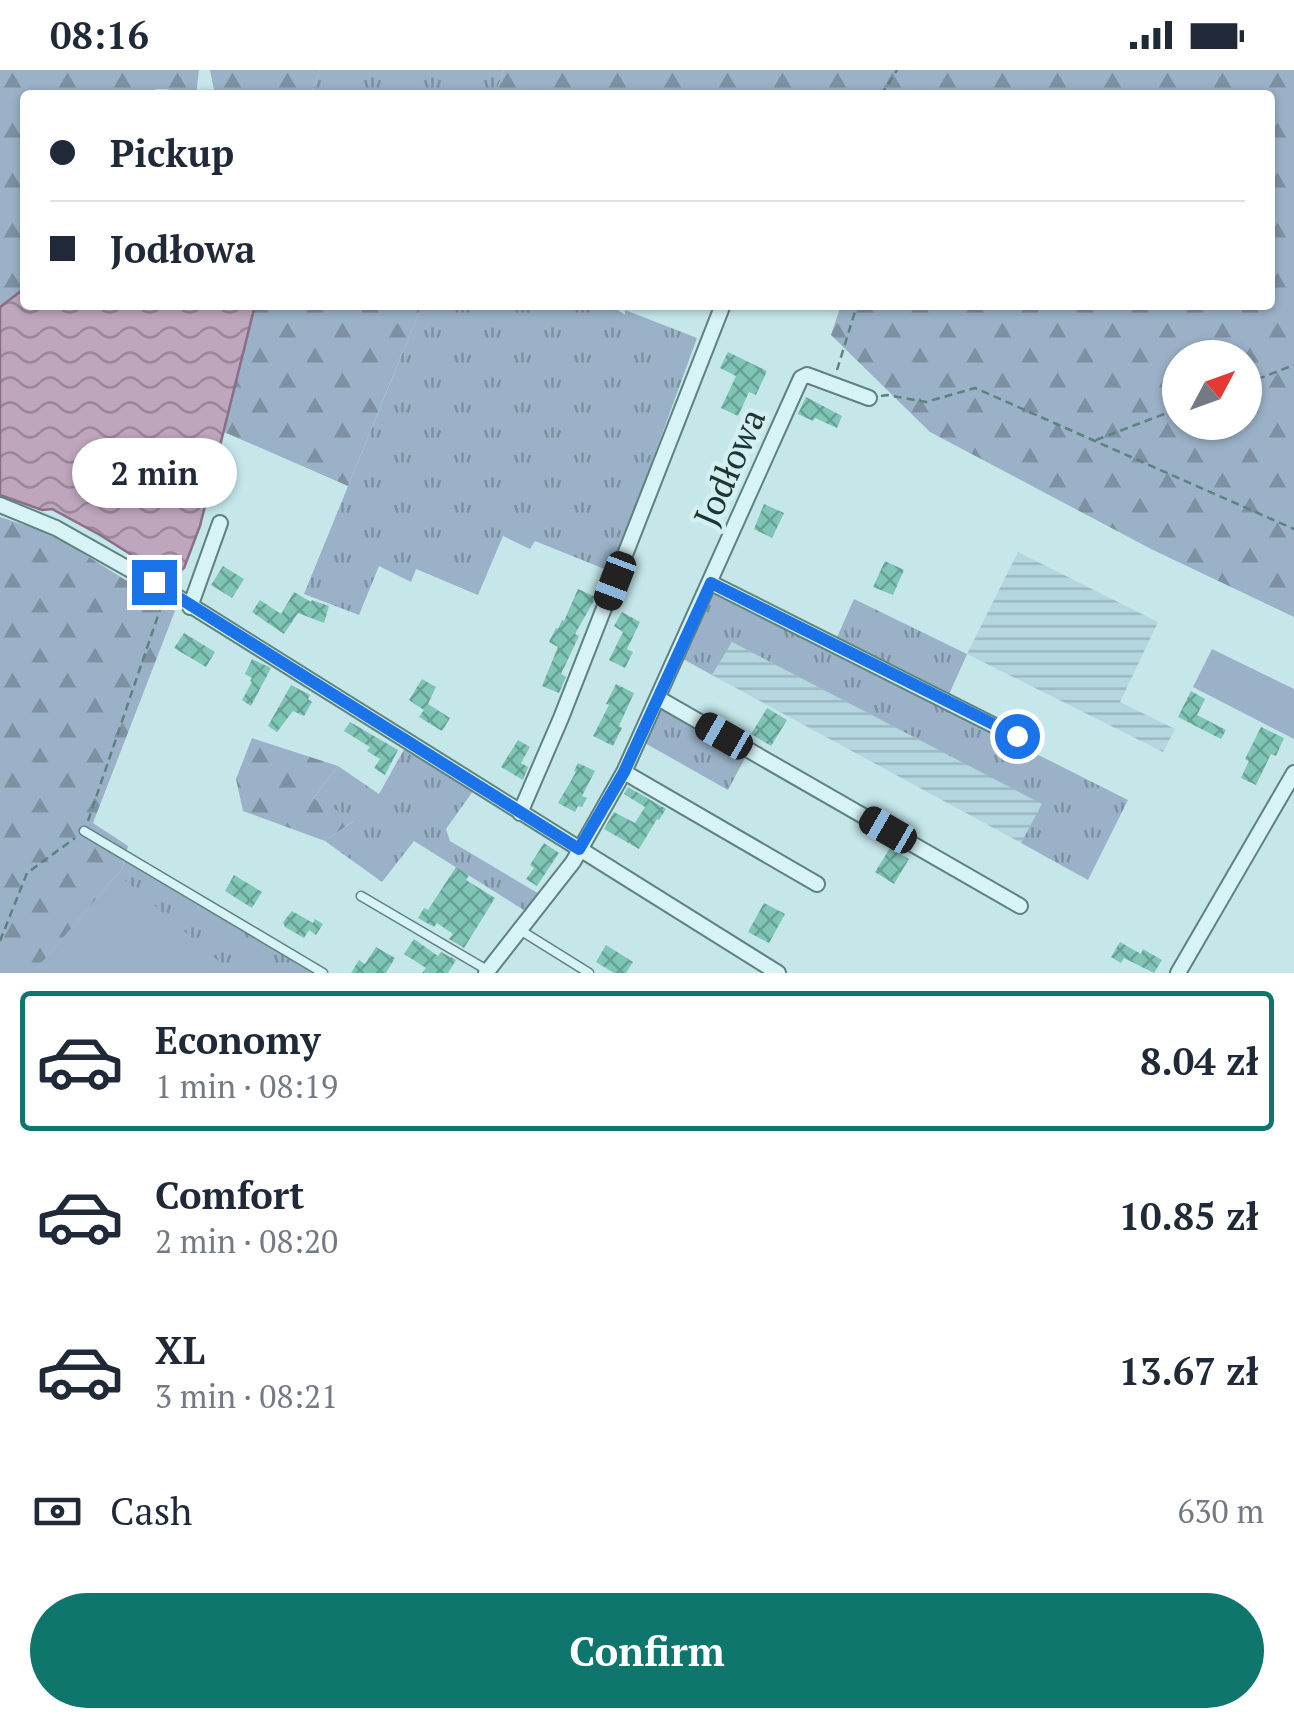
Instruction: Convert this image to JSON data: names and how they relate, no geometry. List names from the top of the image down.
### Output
{
  "streets": {
    "street": ["Jodłowa"]
  },
  "north": "top right",
  "page": {
    "status": "08:16",
    "banner": ["Pickup", "Jodłowa"],
    "bubble": "2 min",
    "list": [
      {
        "name": "Economy",
        "note": "1 min · 08:19",
        "value": "8.04 zł"
      },
      {
        "name": "Comfort",
        "note": "2 min · 08:20",
        "value": "10.85 zł"
      },
      {
        "name": "XL",
        "note": "3 min · 08:21",
        "value": "13.67 zł"
      }
    ],
    "pay": ["Cash", "630 m"],
    "buttons": "Confirm"
  }
}
